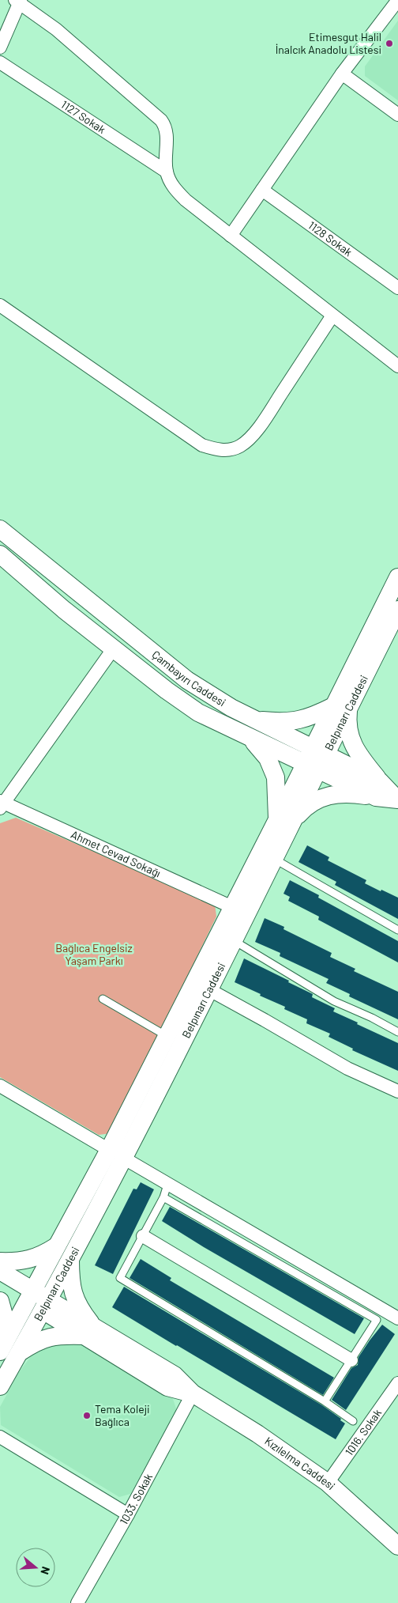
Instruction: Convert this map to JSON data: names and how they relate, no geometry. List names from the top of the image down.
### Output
{
  "streets": {
    "street": [
      "1127 Sokak",
      "1128 Sokak",
      "Çambayırı Caddesi",
      "Belpınarı Caddesi",
      "Ahmet Cevad Sokağı",
      "1016. Sokak",
      "Kızılelma Caddesi",
      "1033. Sokak"
    ]
  },
  "crossings": [
    ["Çambayırı Caddesi", "Belpınarı Caddesi"],
    ["Belpınarı Caddesi", "Ahmet Cevad Sokağı"],
    ["Belpınarı Caddesi", "Kızılelma Caddesi"],
    ["1016. Sokak", "Kızılelma Caddesi"],
    ["Kızılelma Caddesi", "1033. Sokak"]
  ],
  "parks": ["Bağlıca Engelsiz Yaşam Parkı"],
  "places": ["Etimesgut Halil İnalcık Anadolu Listesi", "Tema Koleji Bağlıca"],
  "north": "right"
}
